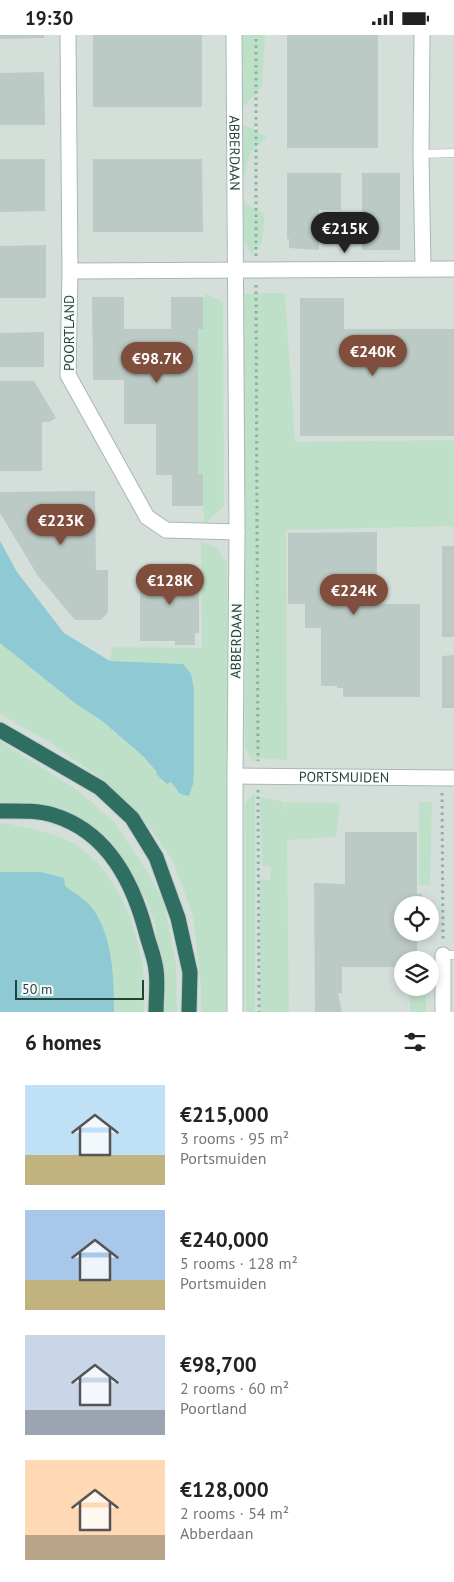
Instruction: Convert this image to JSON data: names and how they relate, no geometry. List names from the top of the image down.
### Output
{
  "streets": {
    "street": ["ABBERDAAN", "POORTLAND", "PORTSMUIDEN"]
  },
  "crossings": [
    ["ABBERDAAN", "POORTLAND"],
    ["ABBERDAAN", "PORTSMUIDEN"]
  ],
  "scale_bar": "50 m",
  "page": {
    "status": "19:30",
    "price": [
      "€215K",
      "€240K",
      "€98.7K",
      "€223K",
      "€128K",
      "€224K"
    ],
    "scale": "50 m",
    "heading": "6 homes",
    "list": [
      {
        "name": "€215,000",
        "note": "3 rooms · 95 m² · Portsmuiden"
      },
      {
        "name": "€240,000",
        "note": "5 rooms · 128 m² · Portsmuiden"
      },
      {
        "name": "€98,700",
        "note": "2 rooms · 60 m² · Poortland"
      },
      {
        "name": "€128,000",
        "note": "2 rooms · 54 m² · Abberdaan"
      }
    ]
  }
}
